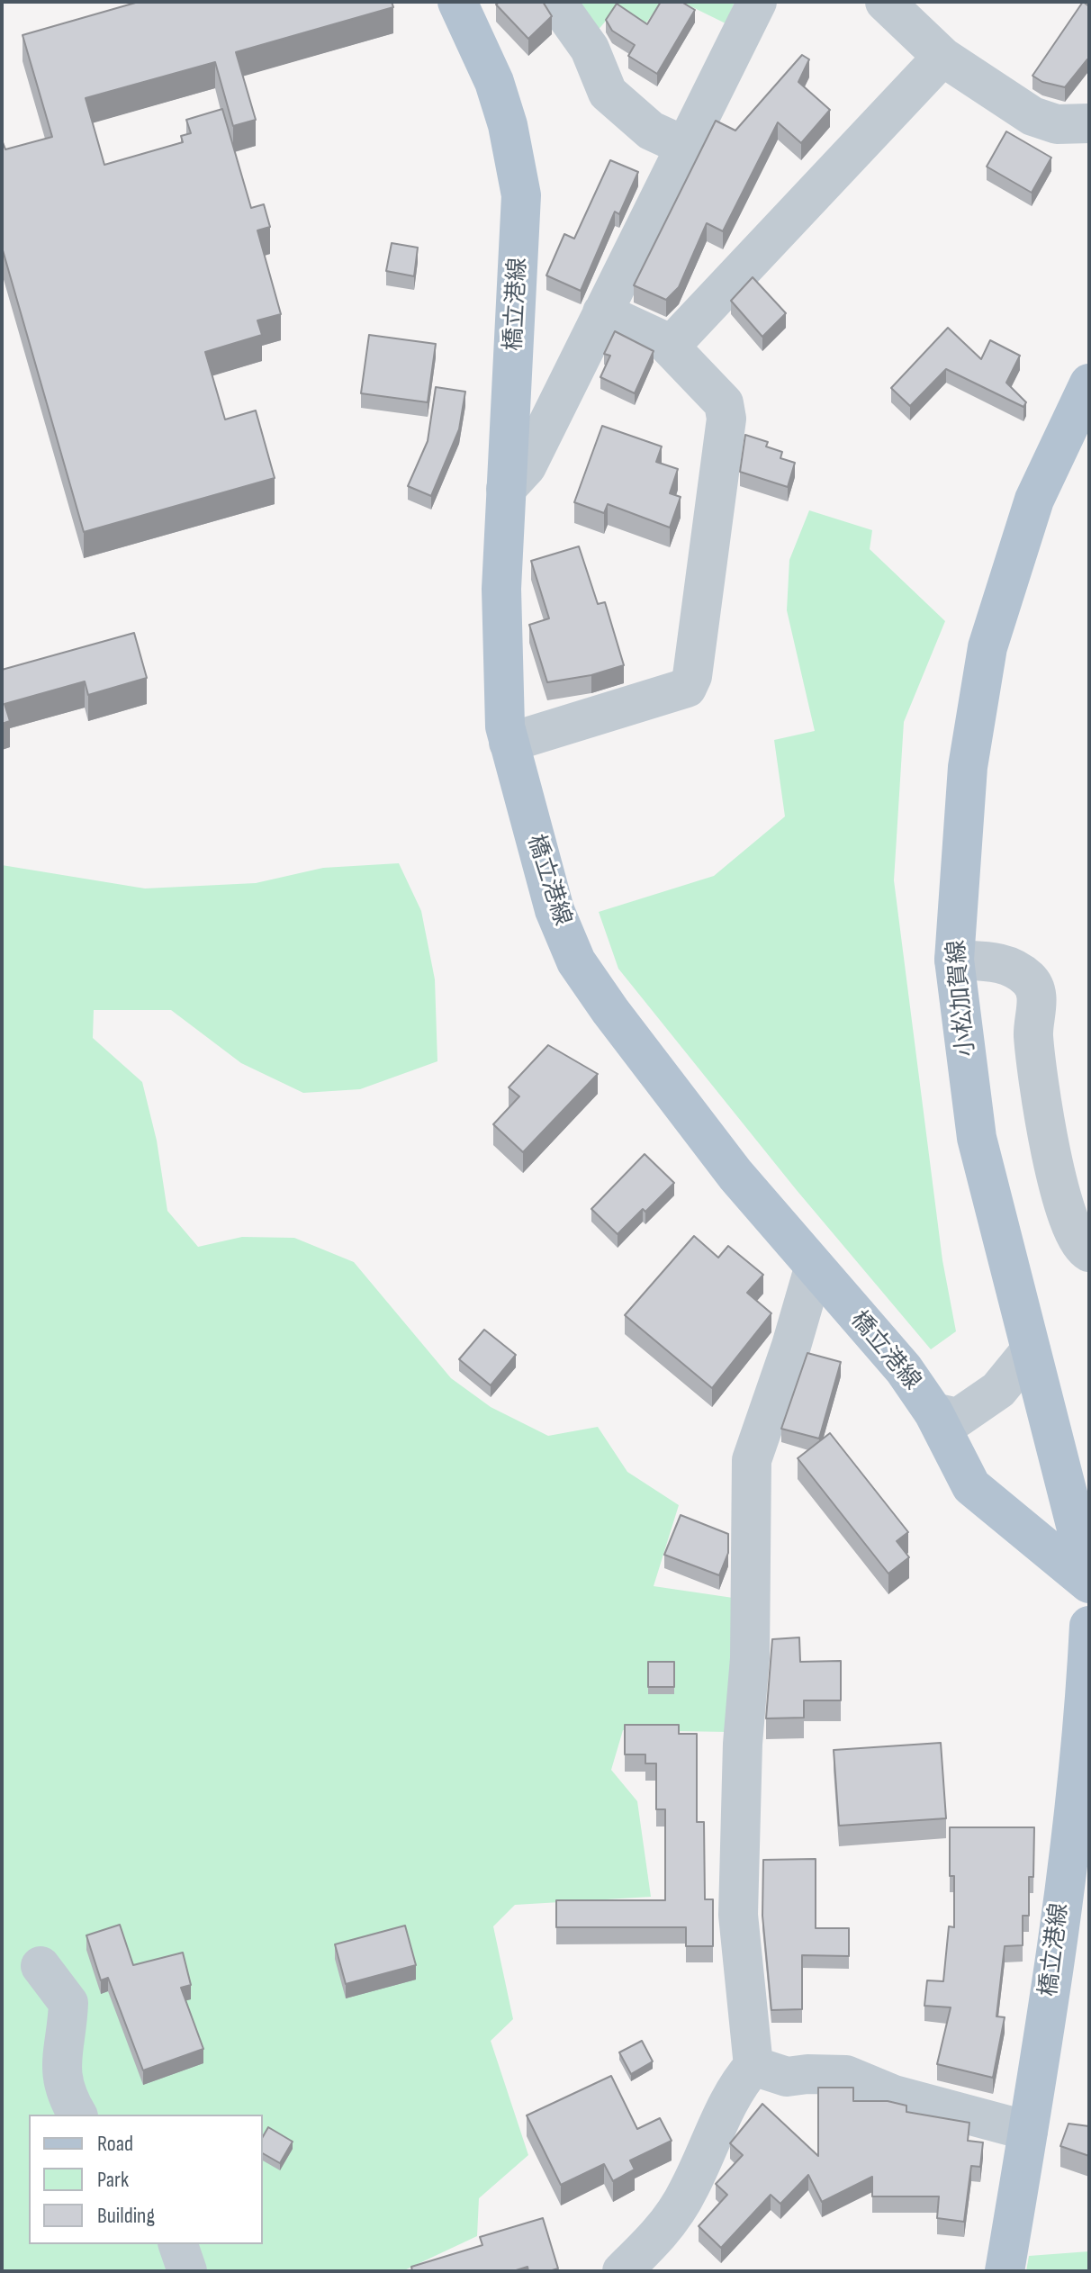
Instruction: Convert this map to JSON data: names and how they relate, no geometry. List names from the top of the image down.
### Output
{
  "streets": {
    "main road": ["橋立港線", "小松加賀線"]
  },
  "legend": ["Road", "Park", "Building"]
}
